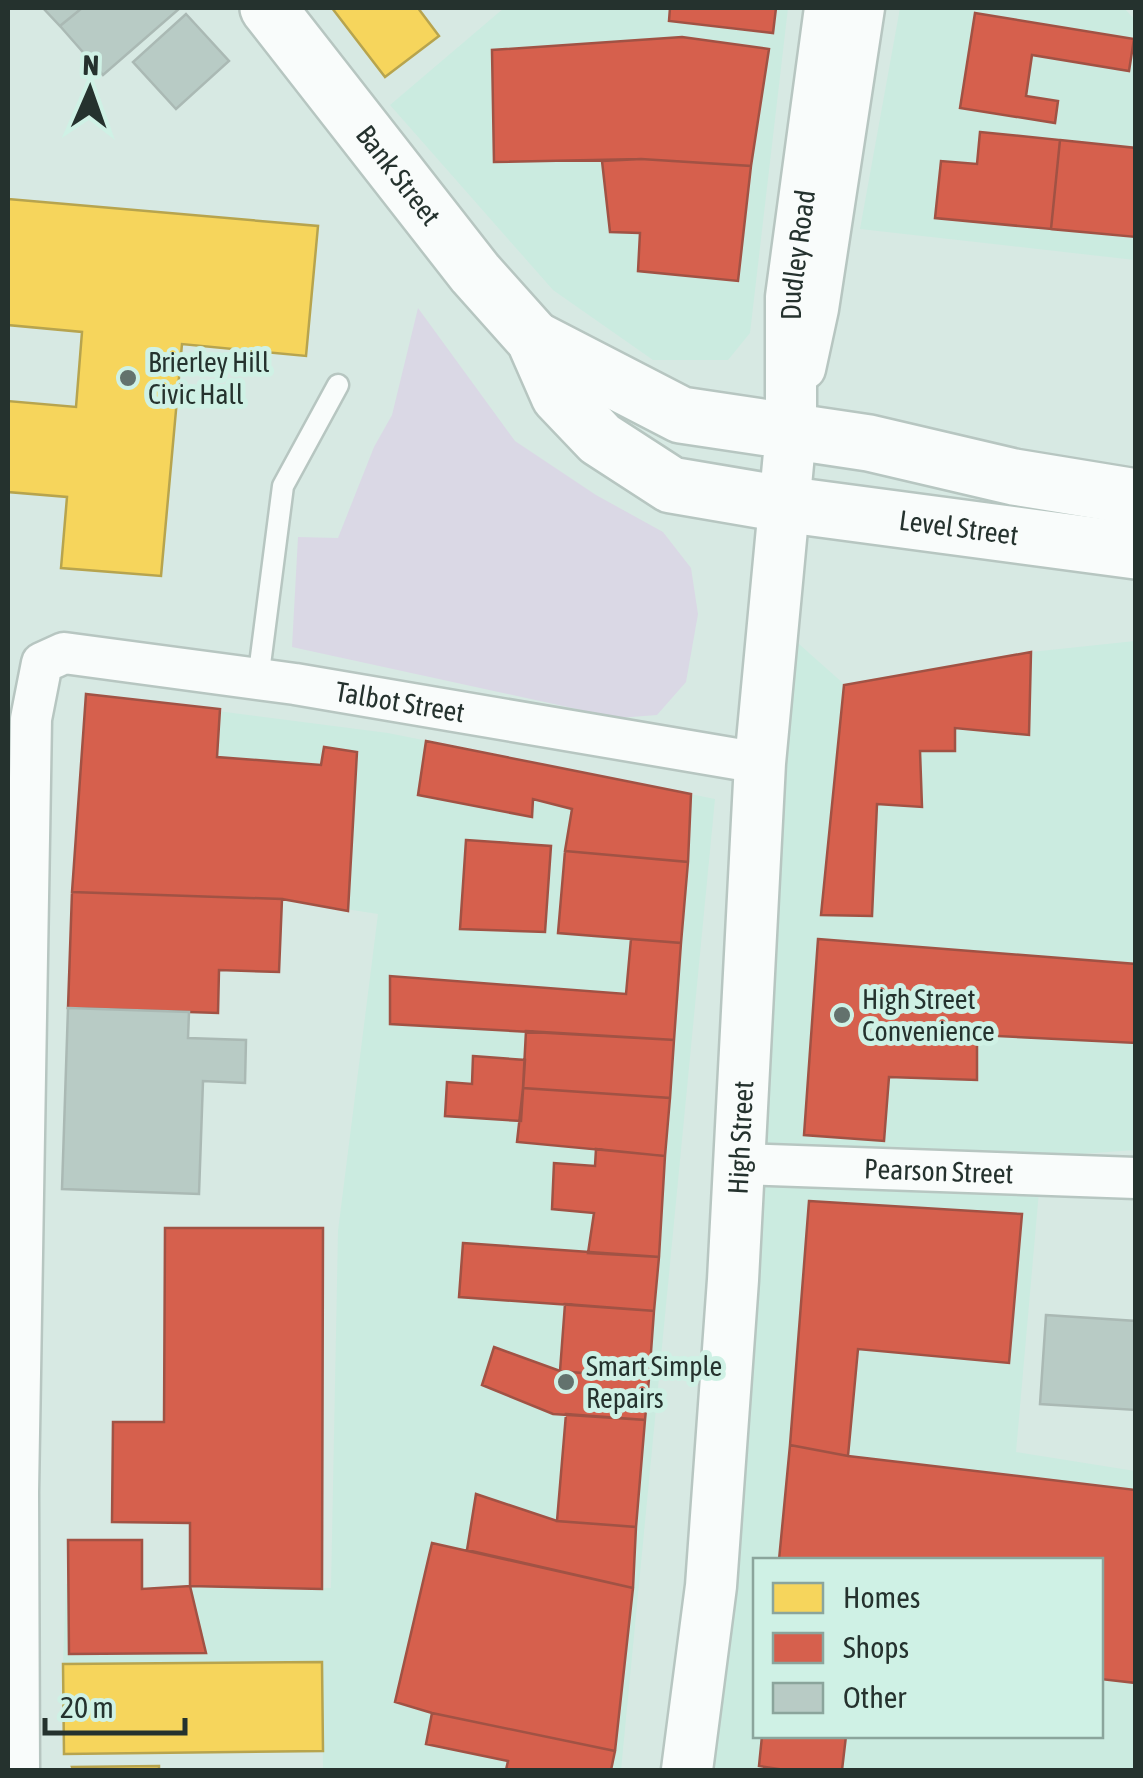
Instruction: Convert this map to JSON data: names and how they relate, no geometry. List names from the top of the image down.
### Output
{
  "streets": {
    "main road": ["Bank Street", "Level Street"],
    "street": [
      "Dudley Road",
      "Talbot Street",
      "High Street",
      "Pearson Street"
    ]
  },
  "crossings": [
    ["Bank Street", "Dudley Road"],
    ["Bank Street", "Level Street"],
    ["Bank Street", "High Street"],
    ["Dudley Road", "Level Street"],
    ["Dudley Road", "High Street"],
    ["Level Street", "High Street"],
    ["Talbot Street", "High Street"],
    ["High Street", "Pearson Street"]
  ],
  "places": ["Brierley Hill Civic Hall", "High Street Convenience", "Smart Simple Repairs"],
  "legend": ["Homes", "Shops", "Other"],
  "scale_bar": "20 m",
  "north": "top"
}
